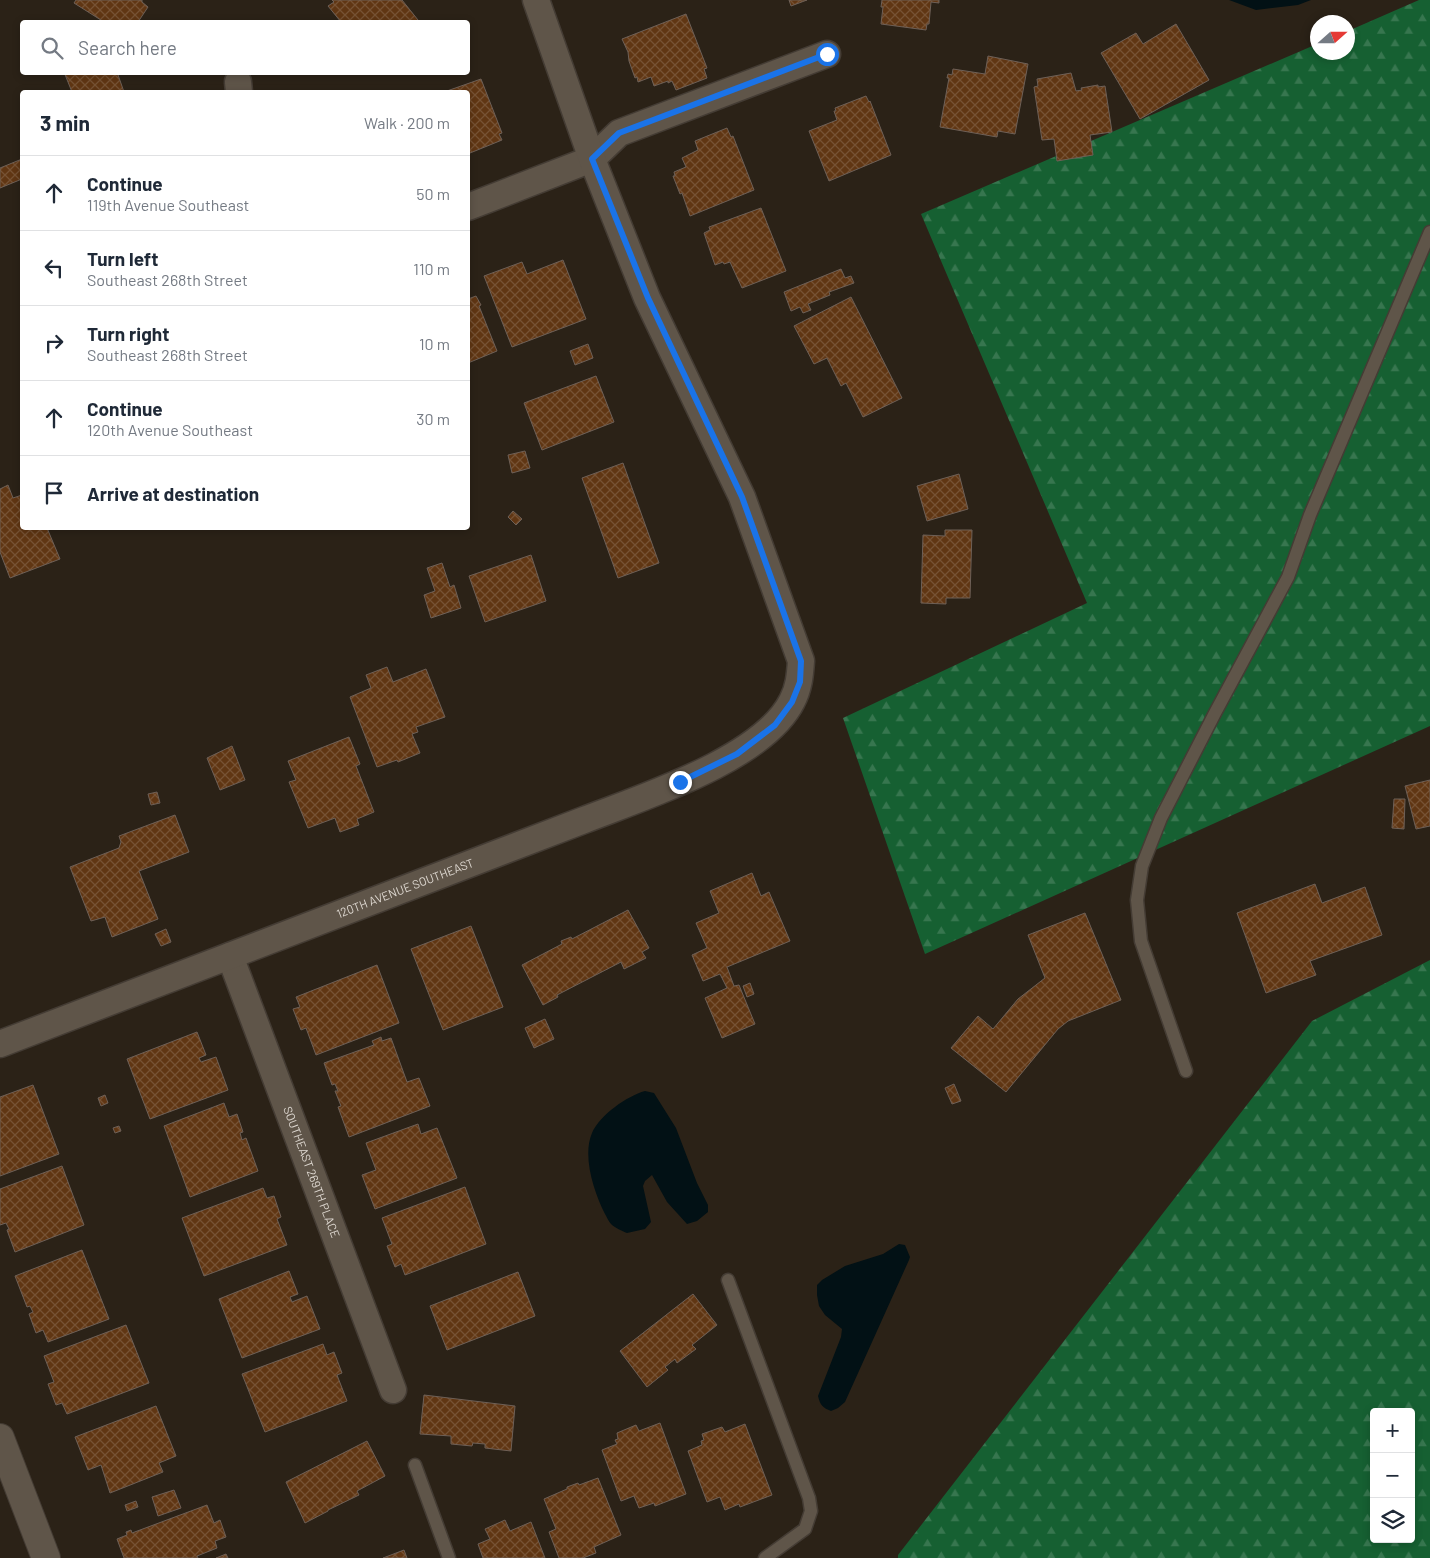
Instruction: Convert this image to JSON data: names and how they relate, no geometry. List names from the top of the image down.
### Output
{
  "streets": {
    "street": ["120TH AVENUE SOUTHEAST", "SOUTHEAST 269TH PLACE"]
  },
  "crossings": [
    ["120TH AVENUE SOUTHEAST", "SOUTHEAST 269TH PLACE"]
  ],
  "north": "right",
  "page": {
    "search": "Search here",
    "heading": ["3 min", "Walk · 200 m"],
    "list": [
      ["Continue", "119th Avenue Southeast", "50 m"],
      ["Turn left", "Southeast 268th Street", "110 m"],
      ["Turn right", "Southeast 268th Street", "10 m"],
      ["Continue", "120th Avenue Southeast", "30 m"],
      "Arrive at destination"
    ],
    "map_buttons": ["+", "−"]
  }
}
